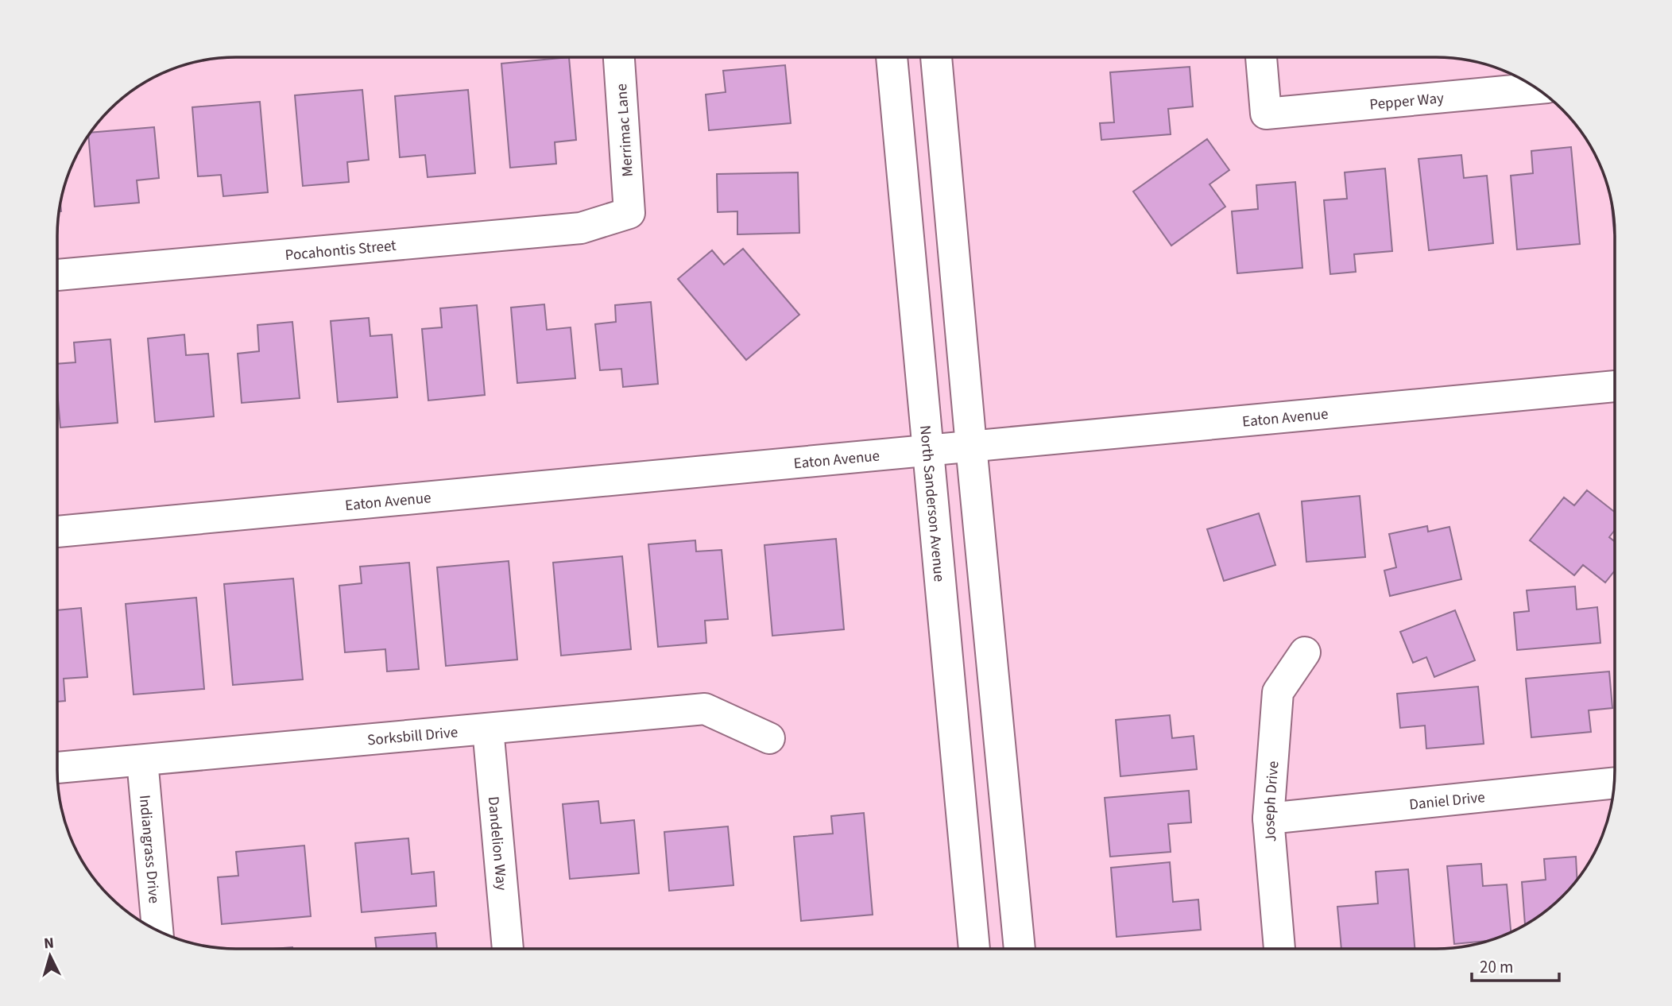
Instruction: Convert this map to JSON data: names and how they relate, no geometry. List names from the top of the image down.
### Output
{
  "streets": {
    "main road": [
      "Pepper Way",
      "Merrimac Lane",
      "Pocahontis Street",
      "Eaton Avenue",
      "North Sanderson Avenue",
      "Sorksbill Drive",
      "Daniel Drive",
      "Joseph Drive",
      "Dandelion Way",
      "Indiangrass Drive"
    ]
  },
  "crossings": [
    ["Merrimac Lane", "Pocahontis Street"],
    ["Eaton Avenue", "North Sanderson Avenue"],
    ["Sorksbill Drive", "Dandelion Way"],
    ["Sorksbill Drive", "Indiangrass Drive"],
    ["Daniel Drive", "Joseph Drive"]
  ],
  "scale_bar": "20 m",
  "north": "top"
}
